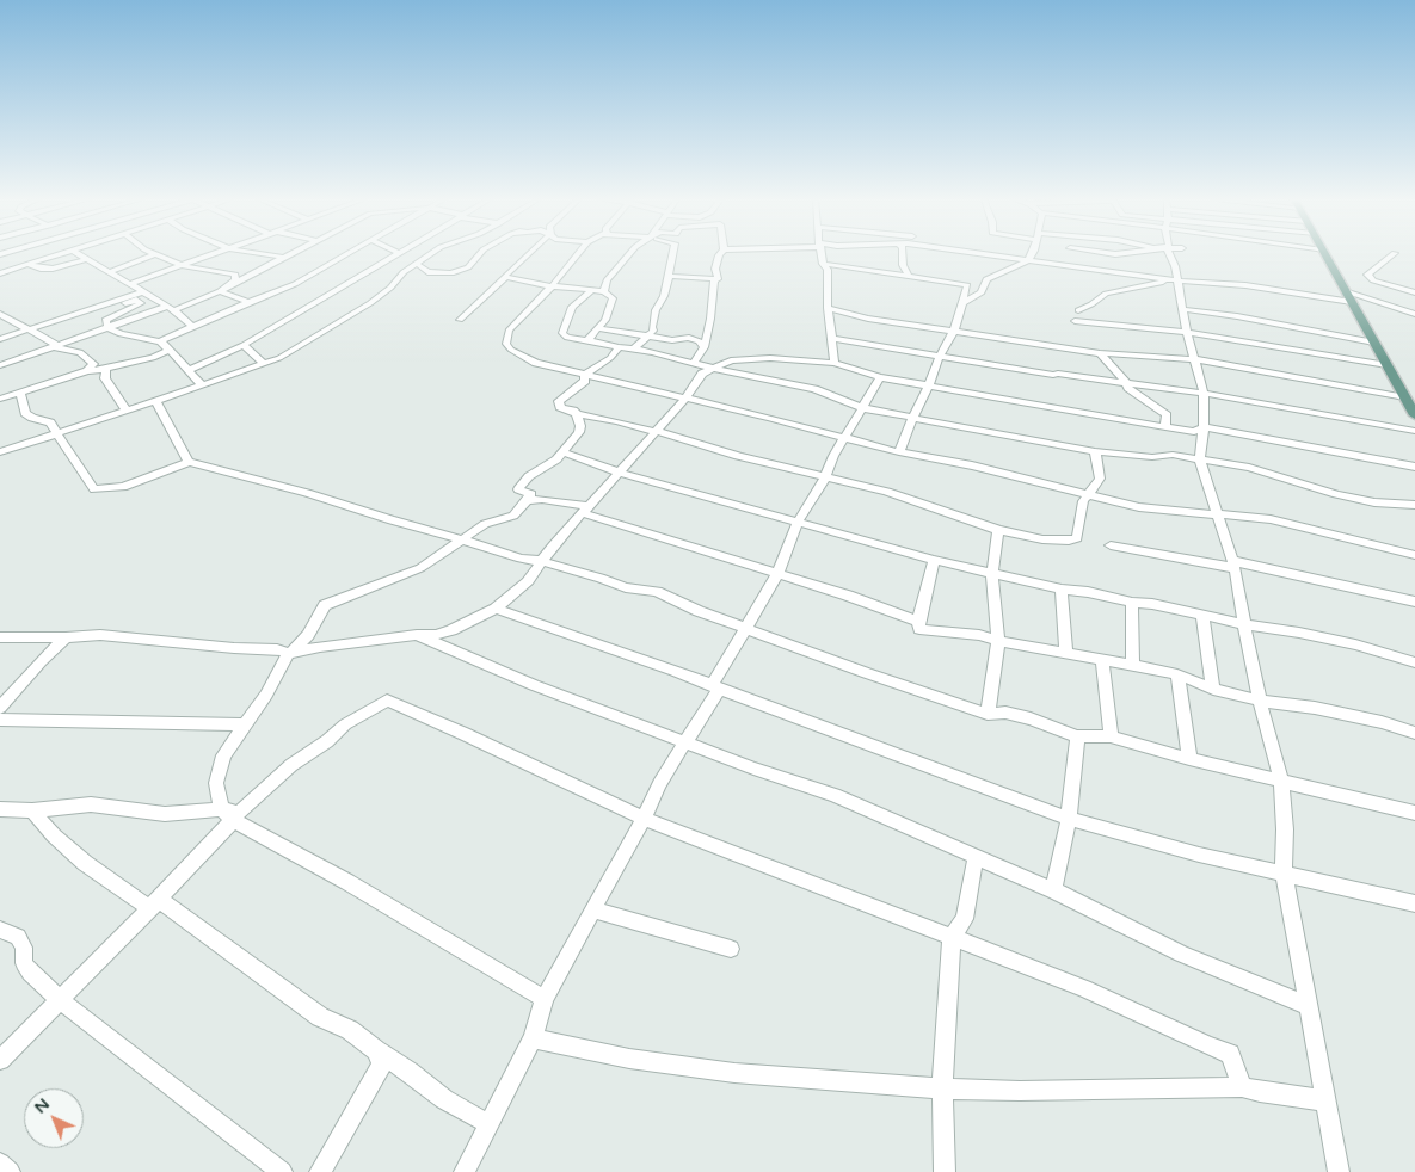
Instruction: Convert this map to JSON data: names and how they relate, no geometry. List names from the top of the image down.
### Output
{
  "north": "top left"
}
